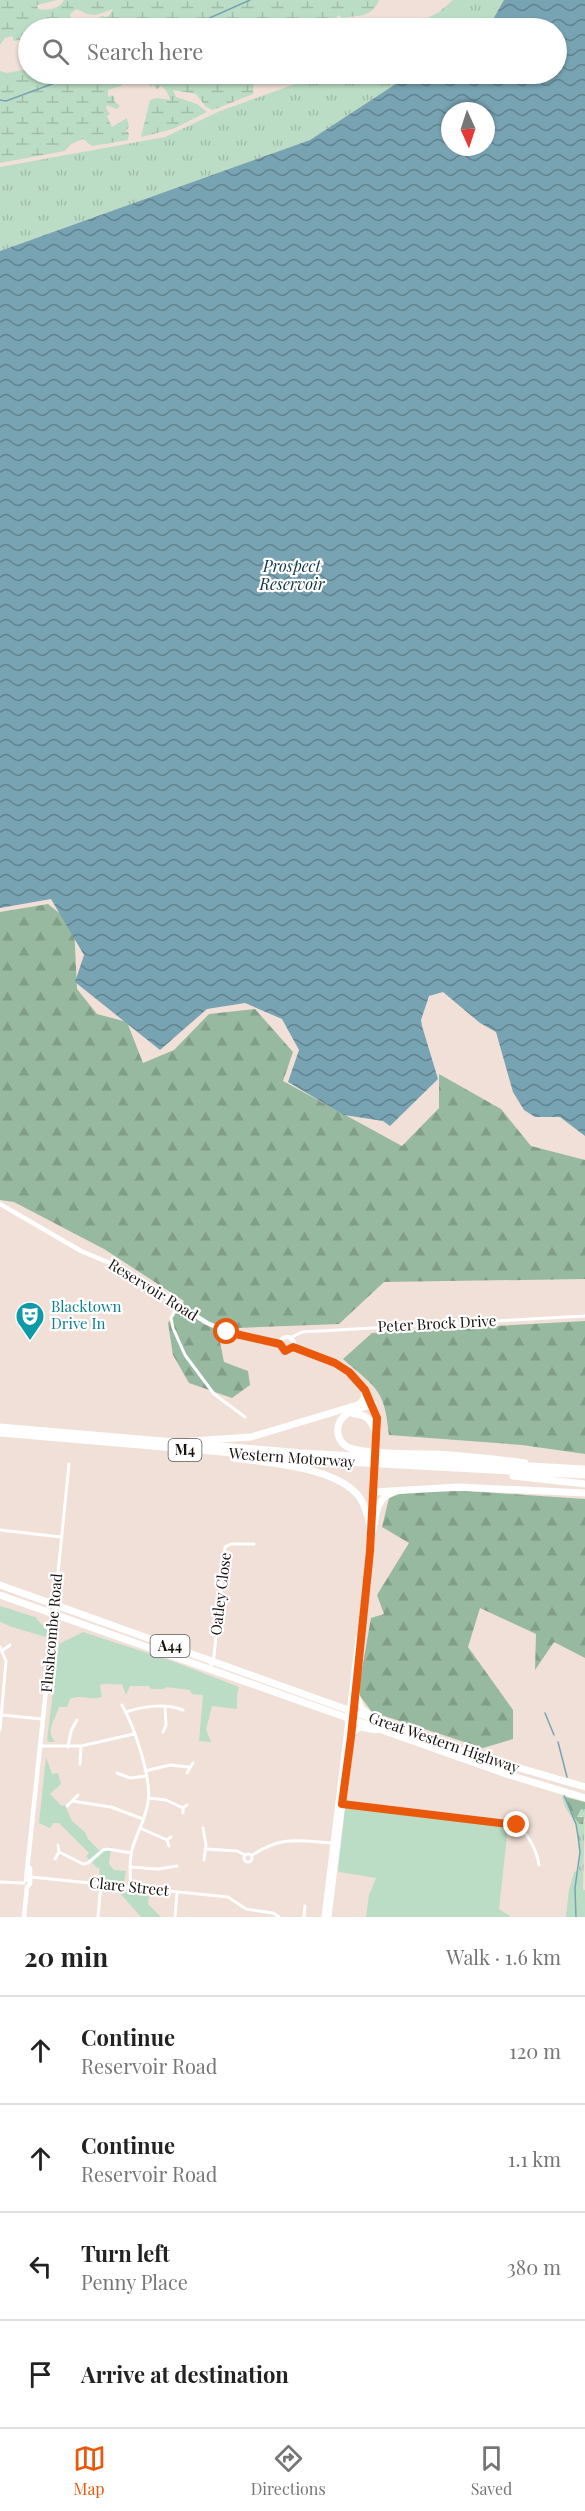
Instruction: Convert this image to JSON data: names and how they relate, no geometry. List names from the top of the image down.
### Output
{
  "streets": {
    "highway": [
      "M4",
      "Western Motorway",
      "A44",
      "Great Western Highway"
    ],
    "street": [
      "Reservoir Road",
      "Peter Brock Drive",
      "Oatley Close",
      "Flushcombe Road",
      "Clare Street"
    ]
  },
  "crossings": [
    ["Reservoir Road", "Peter Brock Drive"],
    ["M4", "Western Motorway"],
    ["Oatley Close", "Great Western Highway"],
    ["Flushcombe Road", "Great Western Highway"],
    ["Flushcombe Road", "Clare Street"]
  ],
  "water": ["Prospect Reservoir"],
  "places": {
    "theatre": ["Blacktown Drive In"]
  },
  "north": "bottom",
  "page": {
    "search": "Search here",
    "heading": ["20 min", "Walk · 1.6 km"],
    "list": [
      ["Continue", "Reservoir Road", "120 m"],
      ["Continue", "Reservoir Road", "1.1 km"],
      ["Turn left", "Penny Place", "380 m"],
      "Arrive at destination"
    ],
    "nav": ["Map", "Directions", "Saved"]
  }
}
